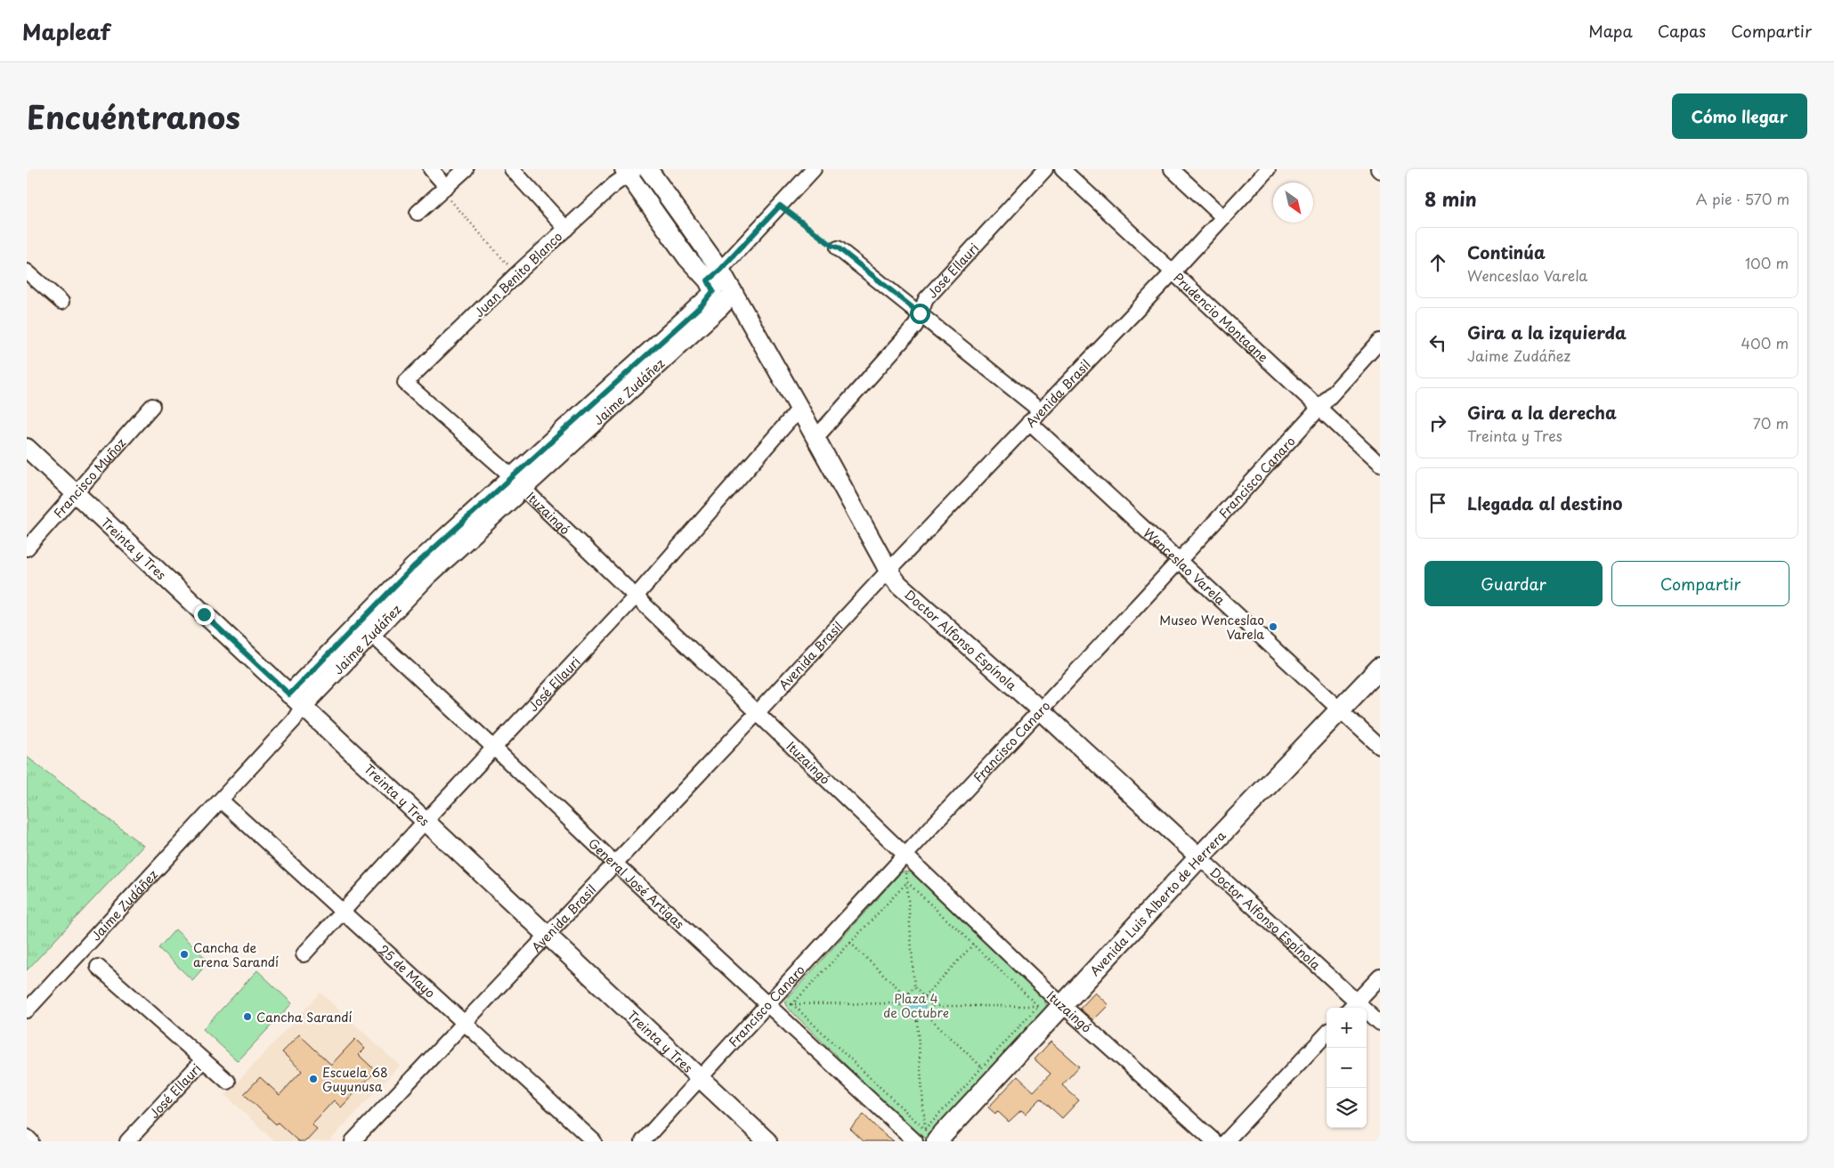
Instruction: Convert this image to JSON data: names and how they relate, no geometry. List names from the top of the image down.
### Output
{
  "streets": {
    "main road": ["Avenida Luis Alberto de Herrera"],
    "street": [
      "José Ellauri",
      "Juan Benito Blanco",
      "Prudencio Montagne",
      "Jaime Zudáñez",
      "Avenida Brasil",
      "Francisco Canaro",
      "Francisco Muñoz",
      "Ituzaingó",
      "Treinta y Tres",
      "Wenceslao Varela",
      "Doctor Alfonso Espínola",
      "General José Artigas",
      "25 de Mayo"
    ]
  },
  "crossings": [
    ["José Ellauri", "Ituzaingó"],
    ["José Ellauri", "Treinta y Tres"],
    ["José Ellauri", "Doctor Alfonso Espínola"],
    ["José Ellauri", "General José Artigas"],
    ["José Ellauri", "25 de Mayo"],
    ["Juan Benito Blanco", "Ituzaingó"],
    ["Juan Benito Blanco", "Doctor Alfonso Espínola"],
    ["Prudencio Montagne", "Avenida Brasil"],
    ["Prudencio Montagne", "Francisco Canaro"],
    ["Jaime Zudáñez", "Ituzaingó"],
    ["Jaime Zudáñez", "Treinta y Tres"],
    ["Jaime Zudáñez", "Doctor Alfonso Espínola"],
    ["Jaime Zudáñez", "General José Artigas"],
    ["Jaime Zudáñez", "25 de Mayo"],
    ["Avenida Brasil", "Ituzaingó"],
    ["Avenida Brasil", "Treinta y Tres"],
    ["Avenida Brasil", "Wenceslao Varela"],
    ["Avenida Brasil", "Doctor Alfonso Espínola"],
    ["Avenida Brasil", "General José Artigas"],
    ["Avenida Brasil", "25 de Mayo"],
    ["Francisco Canaro", "Ituzaingó"],
    ["Francisco Canaro", "Treinta y Tres"],
    ["Francisco Canaro", "Wenceslao Varela"],
    ["Francisco Canaro", "Doctor Alfonso Espínola"],
    ["Francisco Canaro", "General José Artigas"],
    ["Francisco Muñoz", "Treinta y Tres"],
    ["Ituzaingó", "Avenida Luis Alberto de Herrera"],
    ["Wenceslao Varela", "Avenida Luis Alberto de Herrera"],
    ["Doctor Alfonso Espínola", "Avenida Luis Alberto de Herrera"],
    ["General José Artigas", "Avenida Luis Alberto de Herrera"]
  ],
  "parks": ["Plaza 4 de Octubre"],
  "places": [
    "Museo Wenceslao Varela",
    "Cancha de arena Sarandí",
    "Cancha Sarandí",
    "Escuela 68 Guyunusa"
  ],
  "north": "bottom right",
  "page": {
    "header": "Mapleaf",
    "nav": ["Mapa", "Capas", "Compartir"],
    "title": "Encuéntranos",
    "buttons": [
      "Cómo llegar",
      ["Guardar", "Compartir"]
    ],
    "heading": ["8 min", "A pie · 570 m"],
    "list": [
      ["Continúa", "Wenceslao Varela", "100 m"],
      ["Gira a la izquierda", "Jaime Zudáñez", "400 m"],
      ["Gira a la derecha", "Treinta y Tres", "70 m"],
      "Llegada al destino"
    ],
    "map_buttons": ["+", "−"]
  }
}
